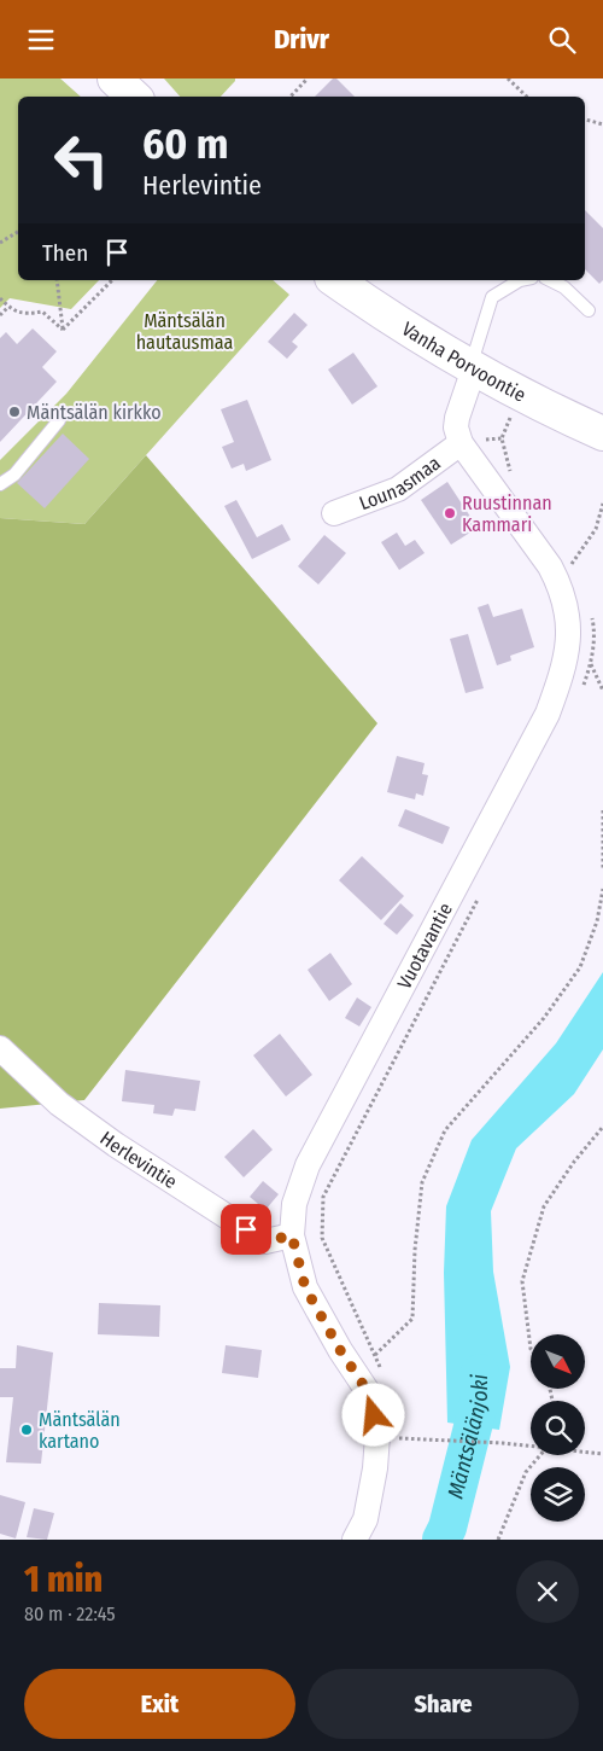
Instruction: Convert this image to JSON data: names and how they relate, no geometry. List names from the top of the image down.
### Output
{
  "streets": {
    "main road": ["Vanha Porvoontie"],
    "street": ["Lounasmaa", "Vuotavantie", "Herlevintie"]
  },
  "crossings": [
    ["Lounasmaa", "Vuotavantie"],
    ["Vuotavantie", "Herlevintie"]
  ],
  "water": ["Mäntsälänjoki"],
  "parks": ["Mäntsälän hautausmaa"],
  "places": ["Mäntsälän kirkko", "Ruustinnan Kammari", "Mäntsälän kartano"],
  "north": "bottom right",
  "page": {
    "header": "Drivr",
    "turn": ["60 m", "Herlevintie"],
    "then": "Then",
    "heading": ["1 min", "80 m · 22:45"],
    "buttons": ["Exit", "Share"]
  }
}
